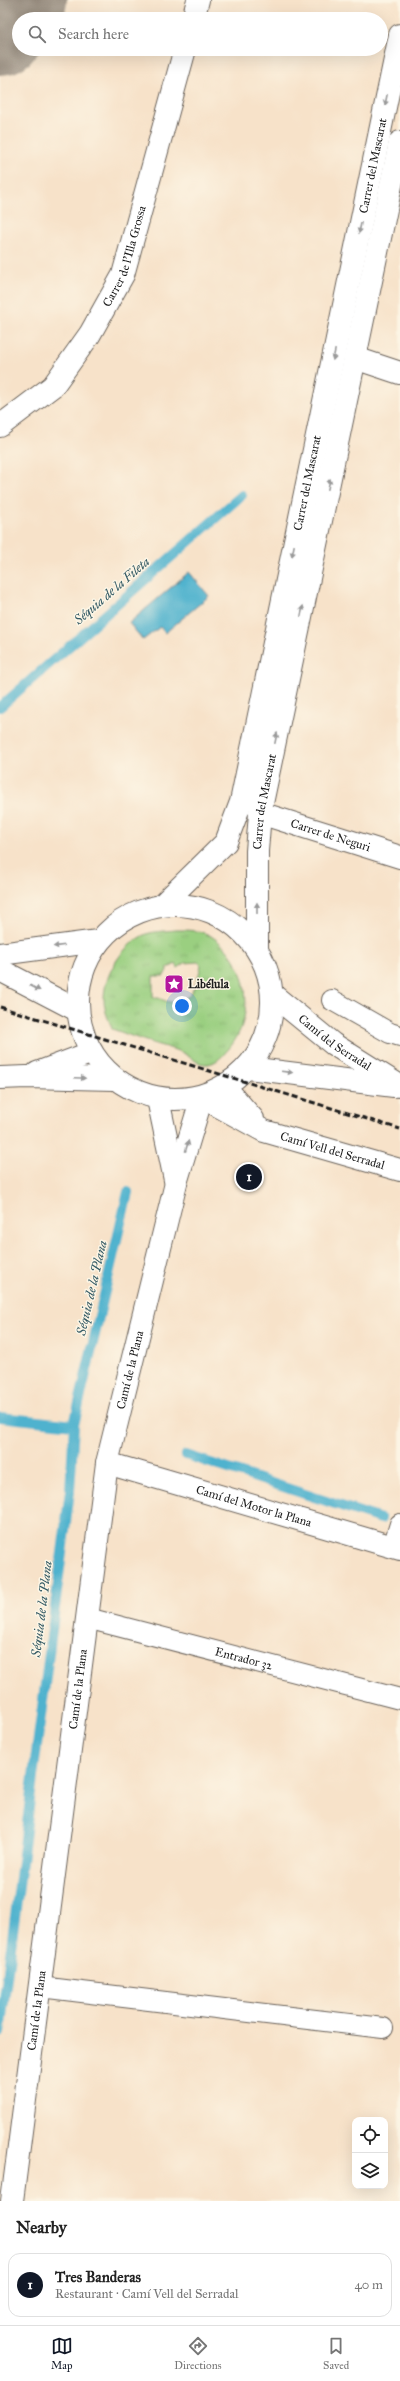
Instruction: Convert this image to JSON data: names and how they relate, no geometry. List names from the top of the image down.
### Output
{
  "streets": {
    "street": [
      "Carrer del Mascarat",
      "Carrer de l'Illa Grossa",
      "Carrer de Neguri",
      "Camí del Serradal",
      "Camí Vell del Serradal",
      "Camí de la Plana",
      "Camí del Motor la Plana"
    ],
    "lane": ["Entrador 32"]
  },
  "crossings": [
    ["Carrer del Mascarat", "Carrer de Neguri"],
    ["Camí Vell del Serradal", "Camí de la Plana"],
    ["Camí de la Plana", "Camí del Motor la Plana"],
    ["Camí de la Plana", "Entrador 32"]
  ],
  "one_way": ["Camí del Serradal"],
  "water": ["Séquia de la Fileta", "Séquia de la Plana"],
  "places": {
    "place": ["Libélula"]
  },
  "page": {
    "search": "Search here",
    "pins": "1",
    "heading": "Nearby",
    "list": [
      {
        "mark": "1",
        "name": "Tres Banderas",
        "note": "Restaurant · Camí Vell del Serradal",
        "value": "40 m"
      }
    ],
    "nav": ["Map", "Directions", "Saved"]
  }
}
